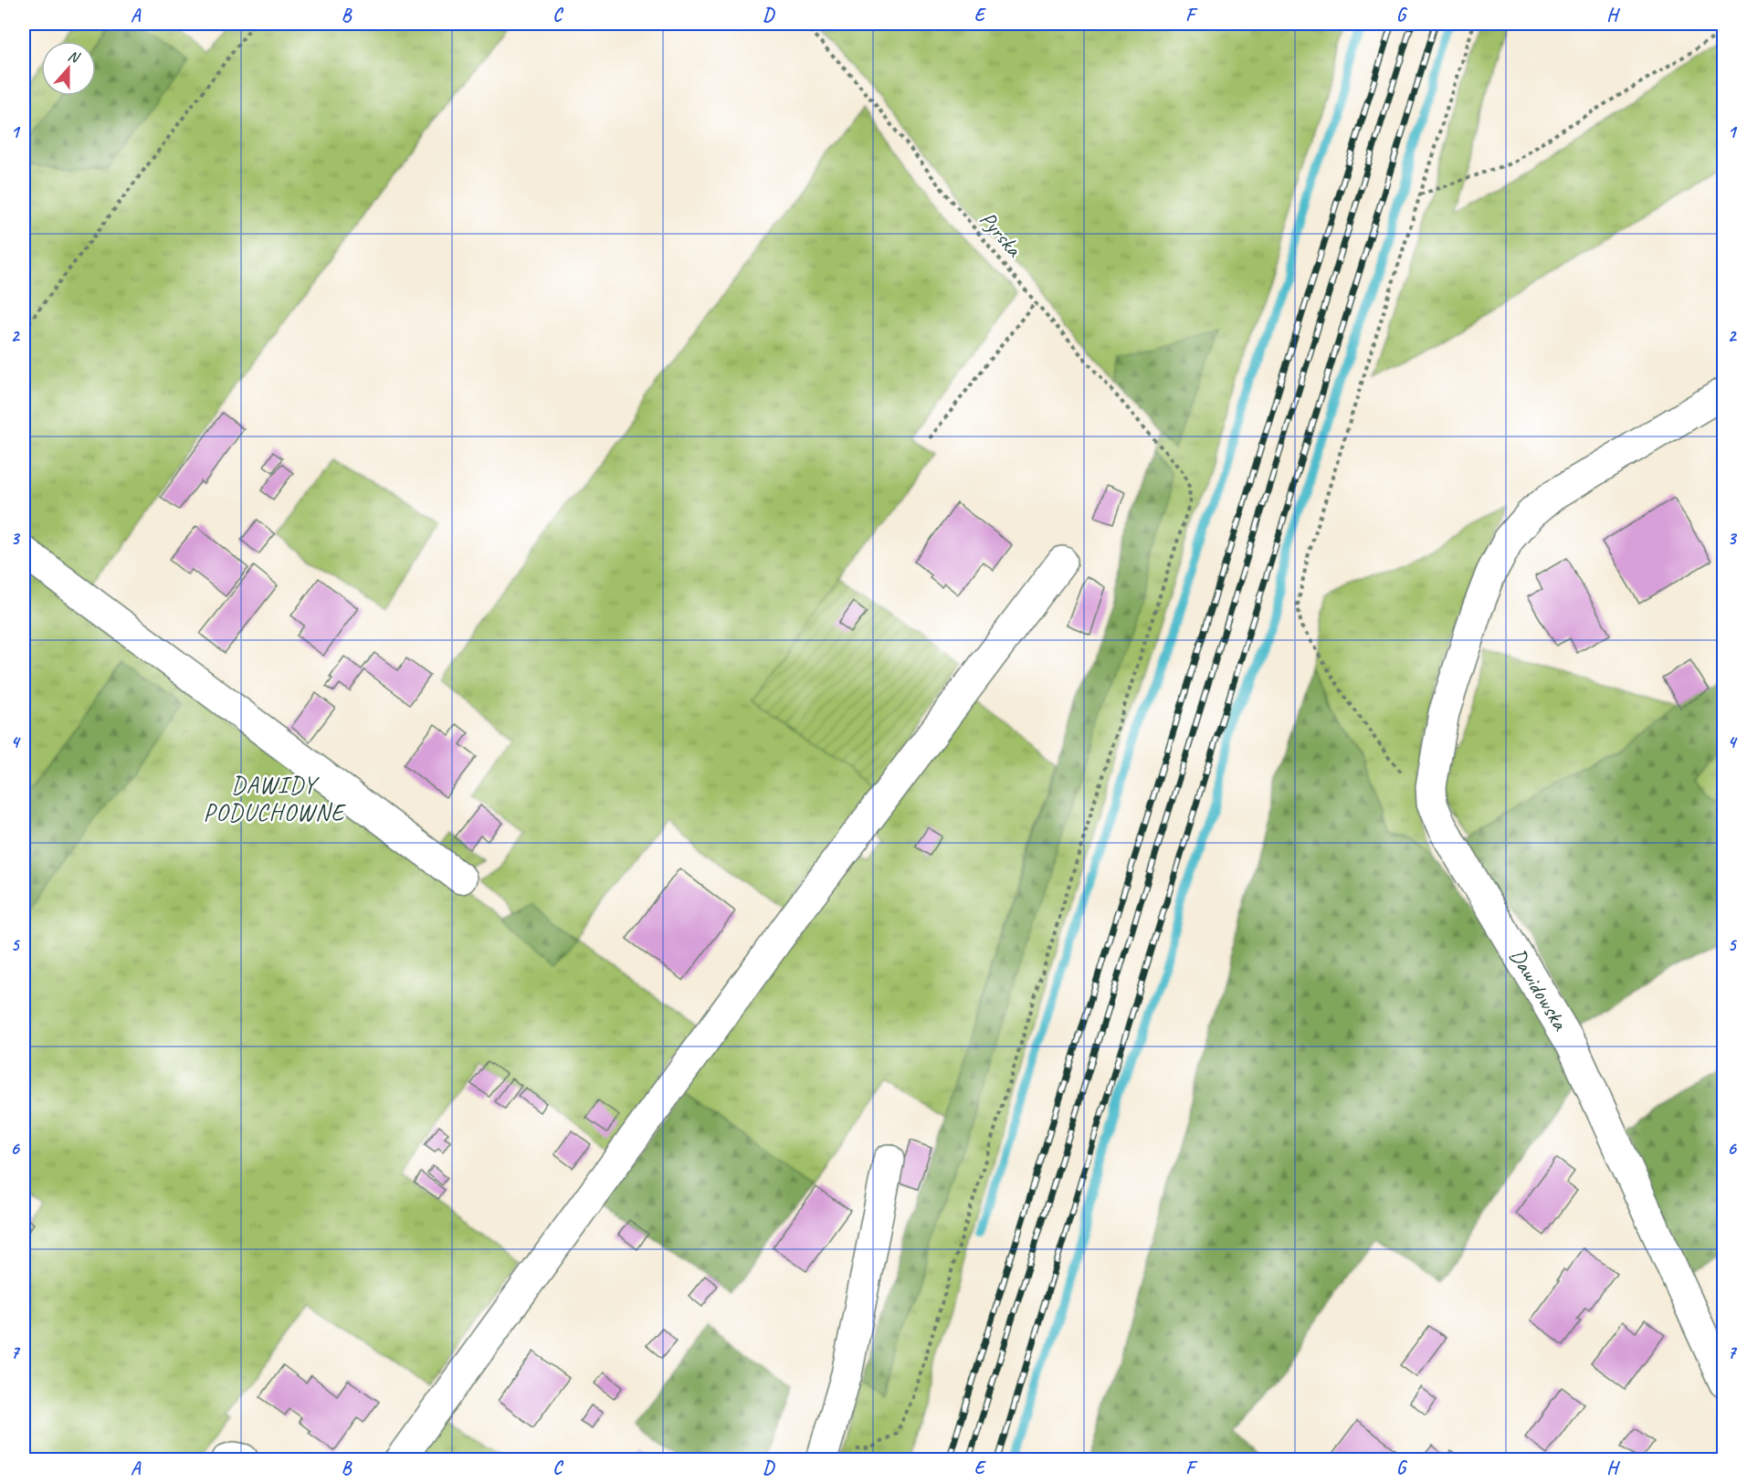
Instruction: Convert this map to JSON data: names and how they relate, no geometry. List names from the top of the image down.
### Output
{
  "streets": {
    "street": ["Dawidowska"],
    "path": ["Pyrska"]
  },
  "districts": ["DAWIDY PODUCHOWNE"],
  "north": "top",
  "grid": {
    "columns": [
      "A",
      "B",
      "C",
      "D",
      "E",
      "F",
      "G",
      "H"
    ],
    "rows": [
      "1",
      "2",
      "3",
      "4",
      "5",
      "6",
      "7"
    ]
  }
}
